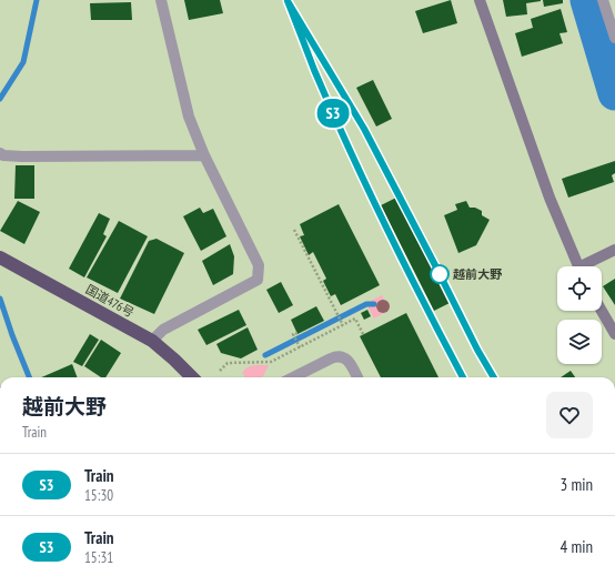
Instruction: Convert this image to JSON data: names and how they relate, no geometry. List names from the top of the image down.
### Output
{
  "streets": {
    "highway": ["国道476号"]
  },
  "places": ["越前大野"],
  "page": {
    "on_map": "S3",
    "heading": ["越前大野", "Train"],
    "list": [
      {
        "mark": "S3",
        "name": "Train",
        "note": "15:30",
        "value": "3 min"
      },
      {
        "mark": "S3",
        "name": "Train",
        "note": "15:31",
        "value": "4 min"
      }
    ]
  }
}
